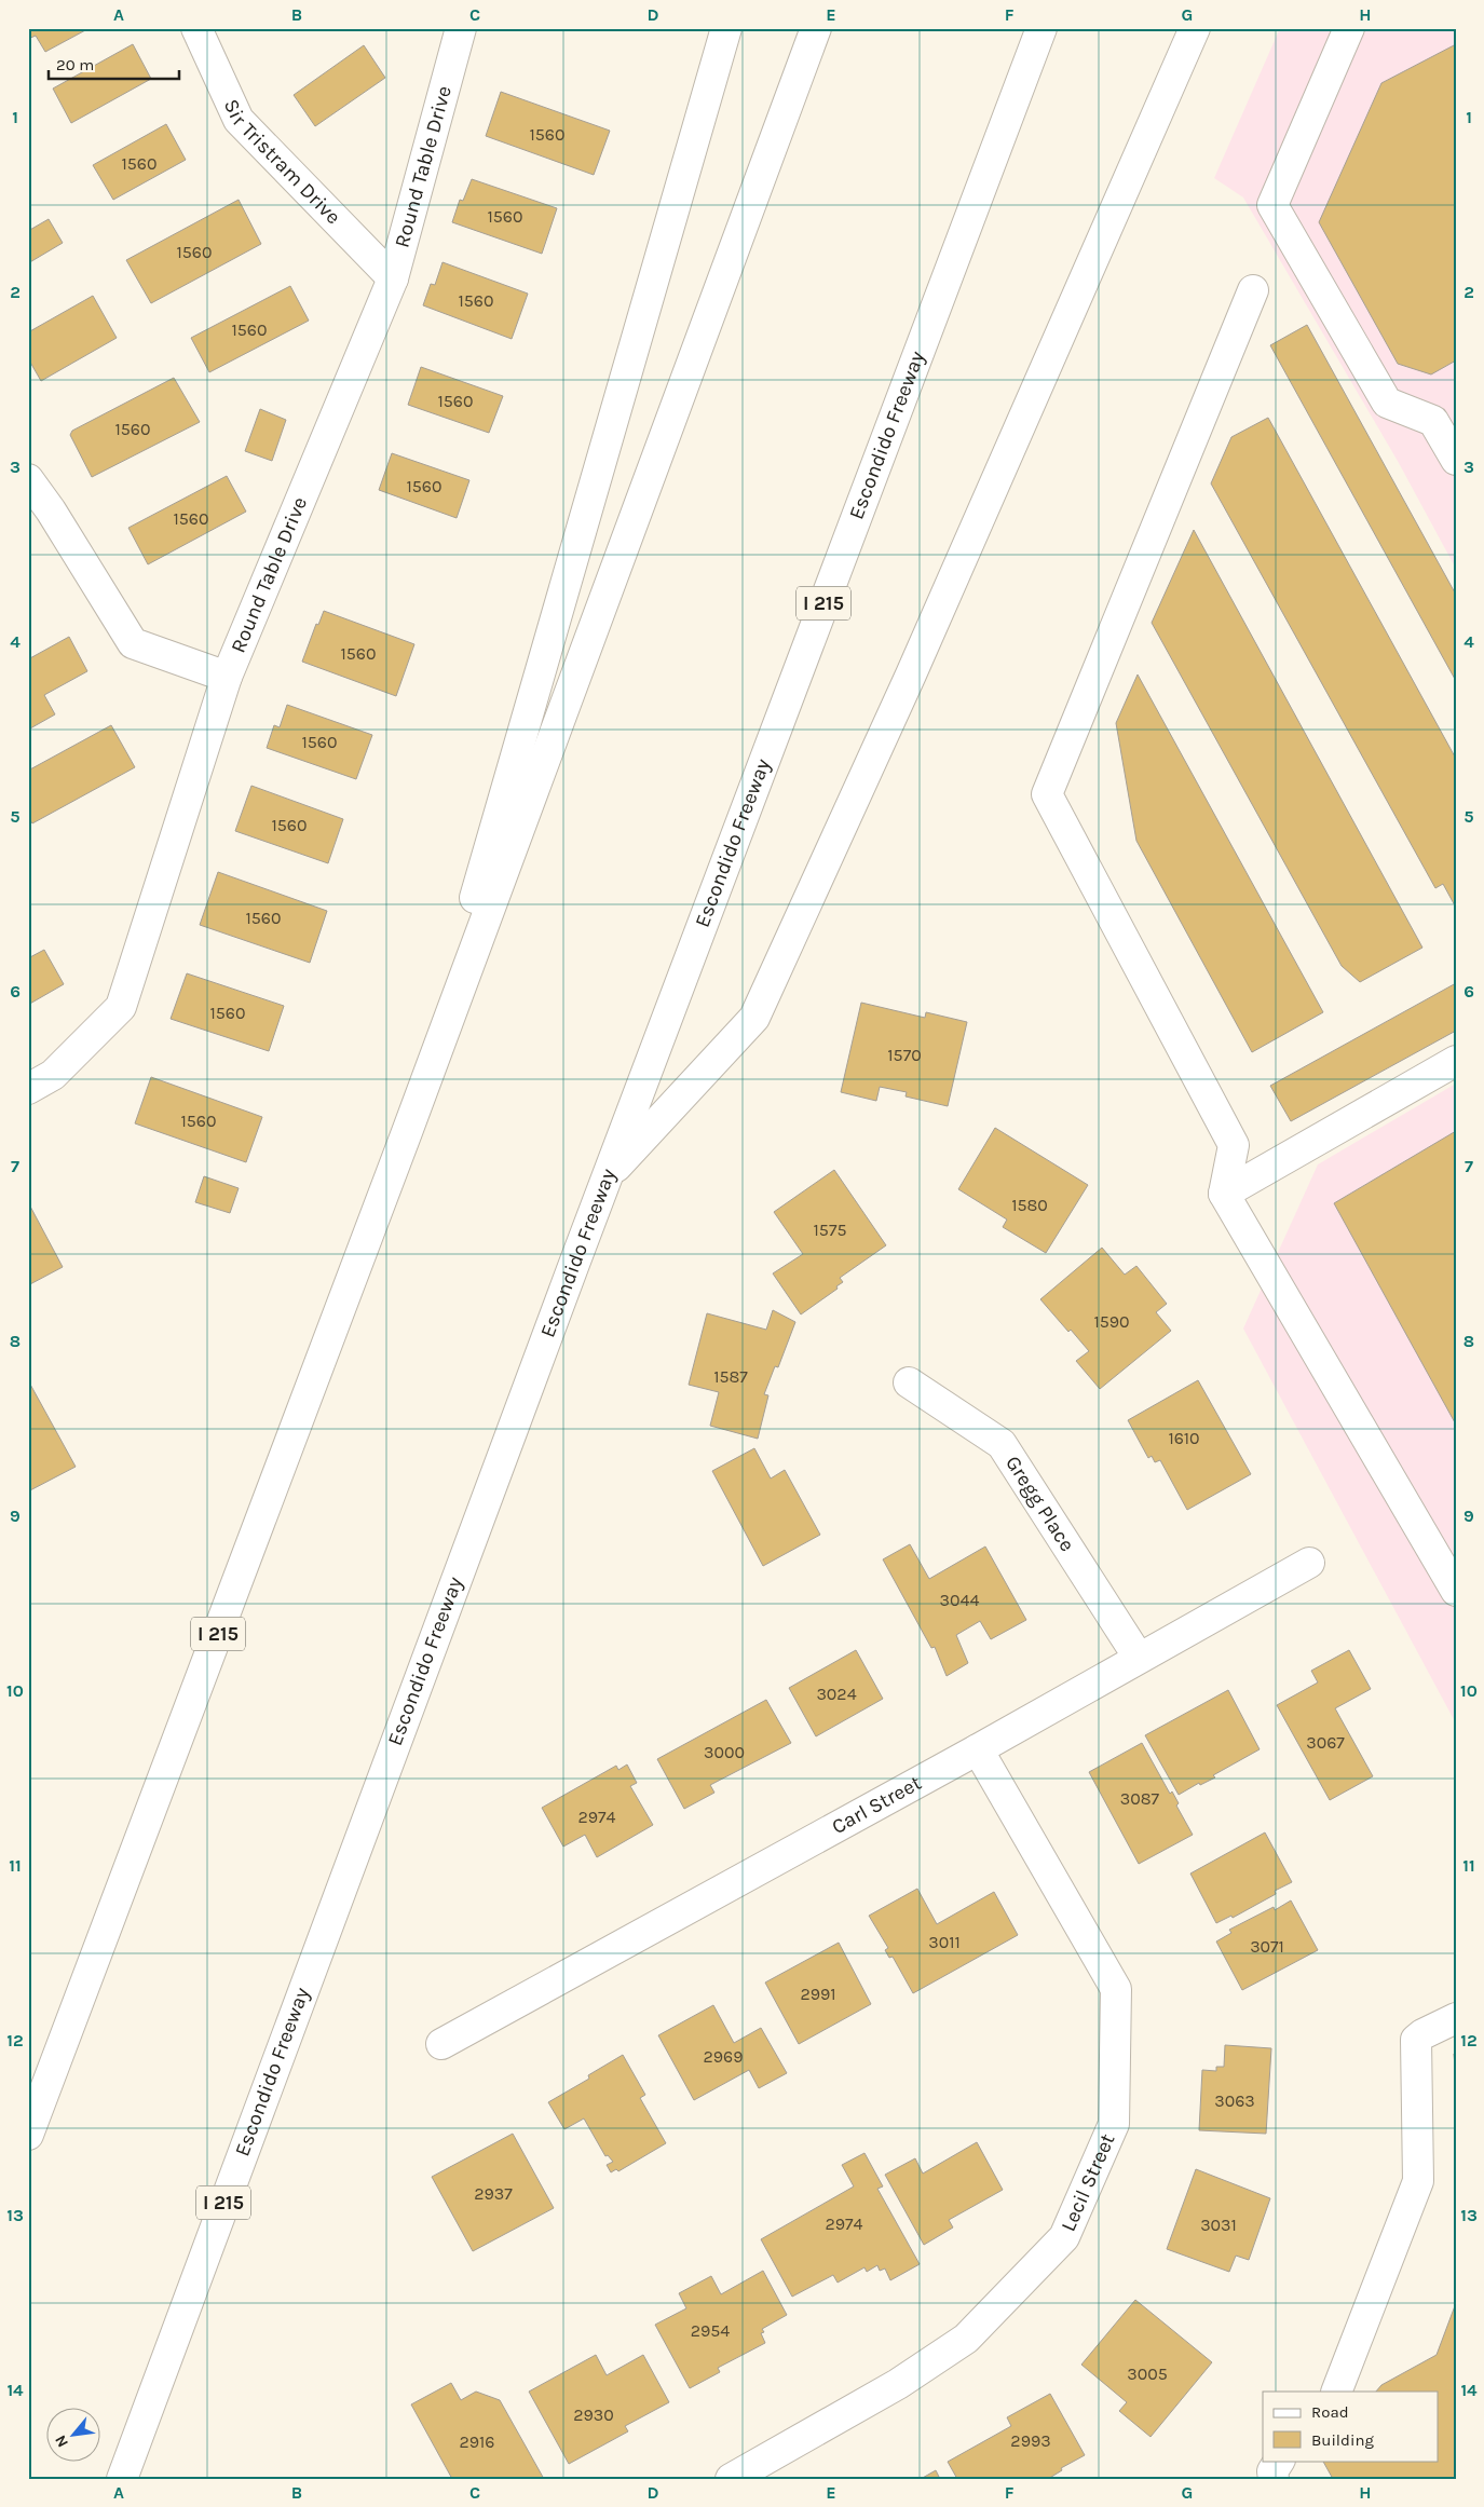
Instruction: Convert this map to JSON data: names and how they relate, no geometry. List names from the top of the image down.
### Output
{
  "streets": {
    "main road": [
      "Sir Tristram Drive",
      "Round Table Drive",
      "Escondido Freeway",
      "I 215",
      "Gregg Place",
      "Carl Street",
      "Lecil Street"
    ]
  },
  "crossings": [
    ["Sir Tristram Drive", "Round Table Drive"],
    ["Gregg Place", "Carl Street"],
    ["Carl Street", "Lecil Street"]
  ],
  "house_numbers": [
    "1560",
    "1560",
    "1560",
    "1560",
    "1560",
    "1560",
    "1560",
    "1560",
    "1560",
    "1560",
    "1560",
    "1560",
    "1560",
    "1560",
    "1560",
    "1570",
    "1560",
    "1580",
    "1575",
    "1590",
    "1587",
    "1610",
    "3044",
    "3024",
    "3067",
    "3000",
    "3087",
    "2974",
    "3011",
    "3071",
    "2991",
    "2969",
    "3063",
    "2937",
    "2974",
    "3031",
    "2954",
    "3005",
    "2930",
    "2993",
    "2916"
  ],
  "legend": ["Road", "Building"],
  "scale_bar": "20 m",
  "north": "bottom left",
  "grid": {
    "columns": [
      "A",
      "B",
      "C",
      "D",
      "E",
      "F",
      "G",
      "H"
    ],
    "rows": [
      "1",
      "2",
      "3",
      "4",
      "5",
      "6",
      "7",
      "8",
      "9",
      "10",
      "11",
      "12",
      "13",
      "14"
    ]
  }
}
